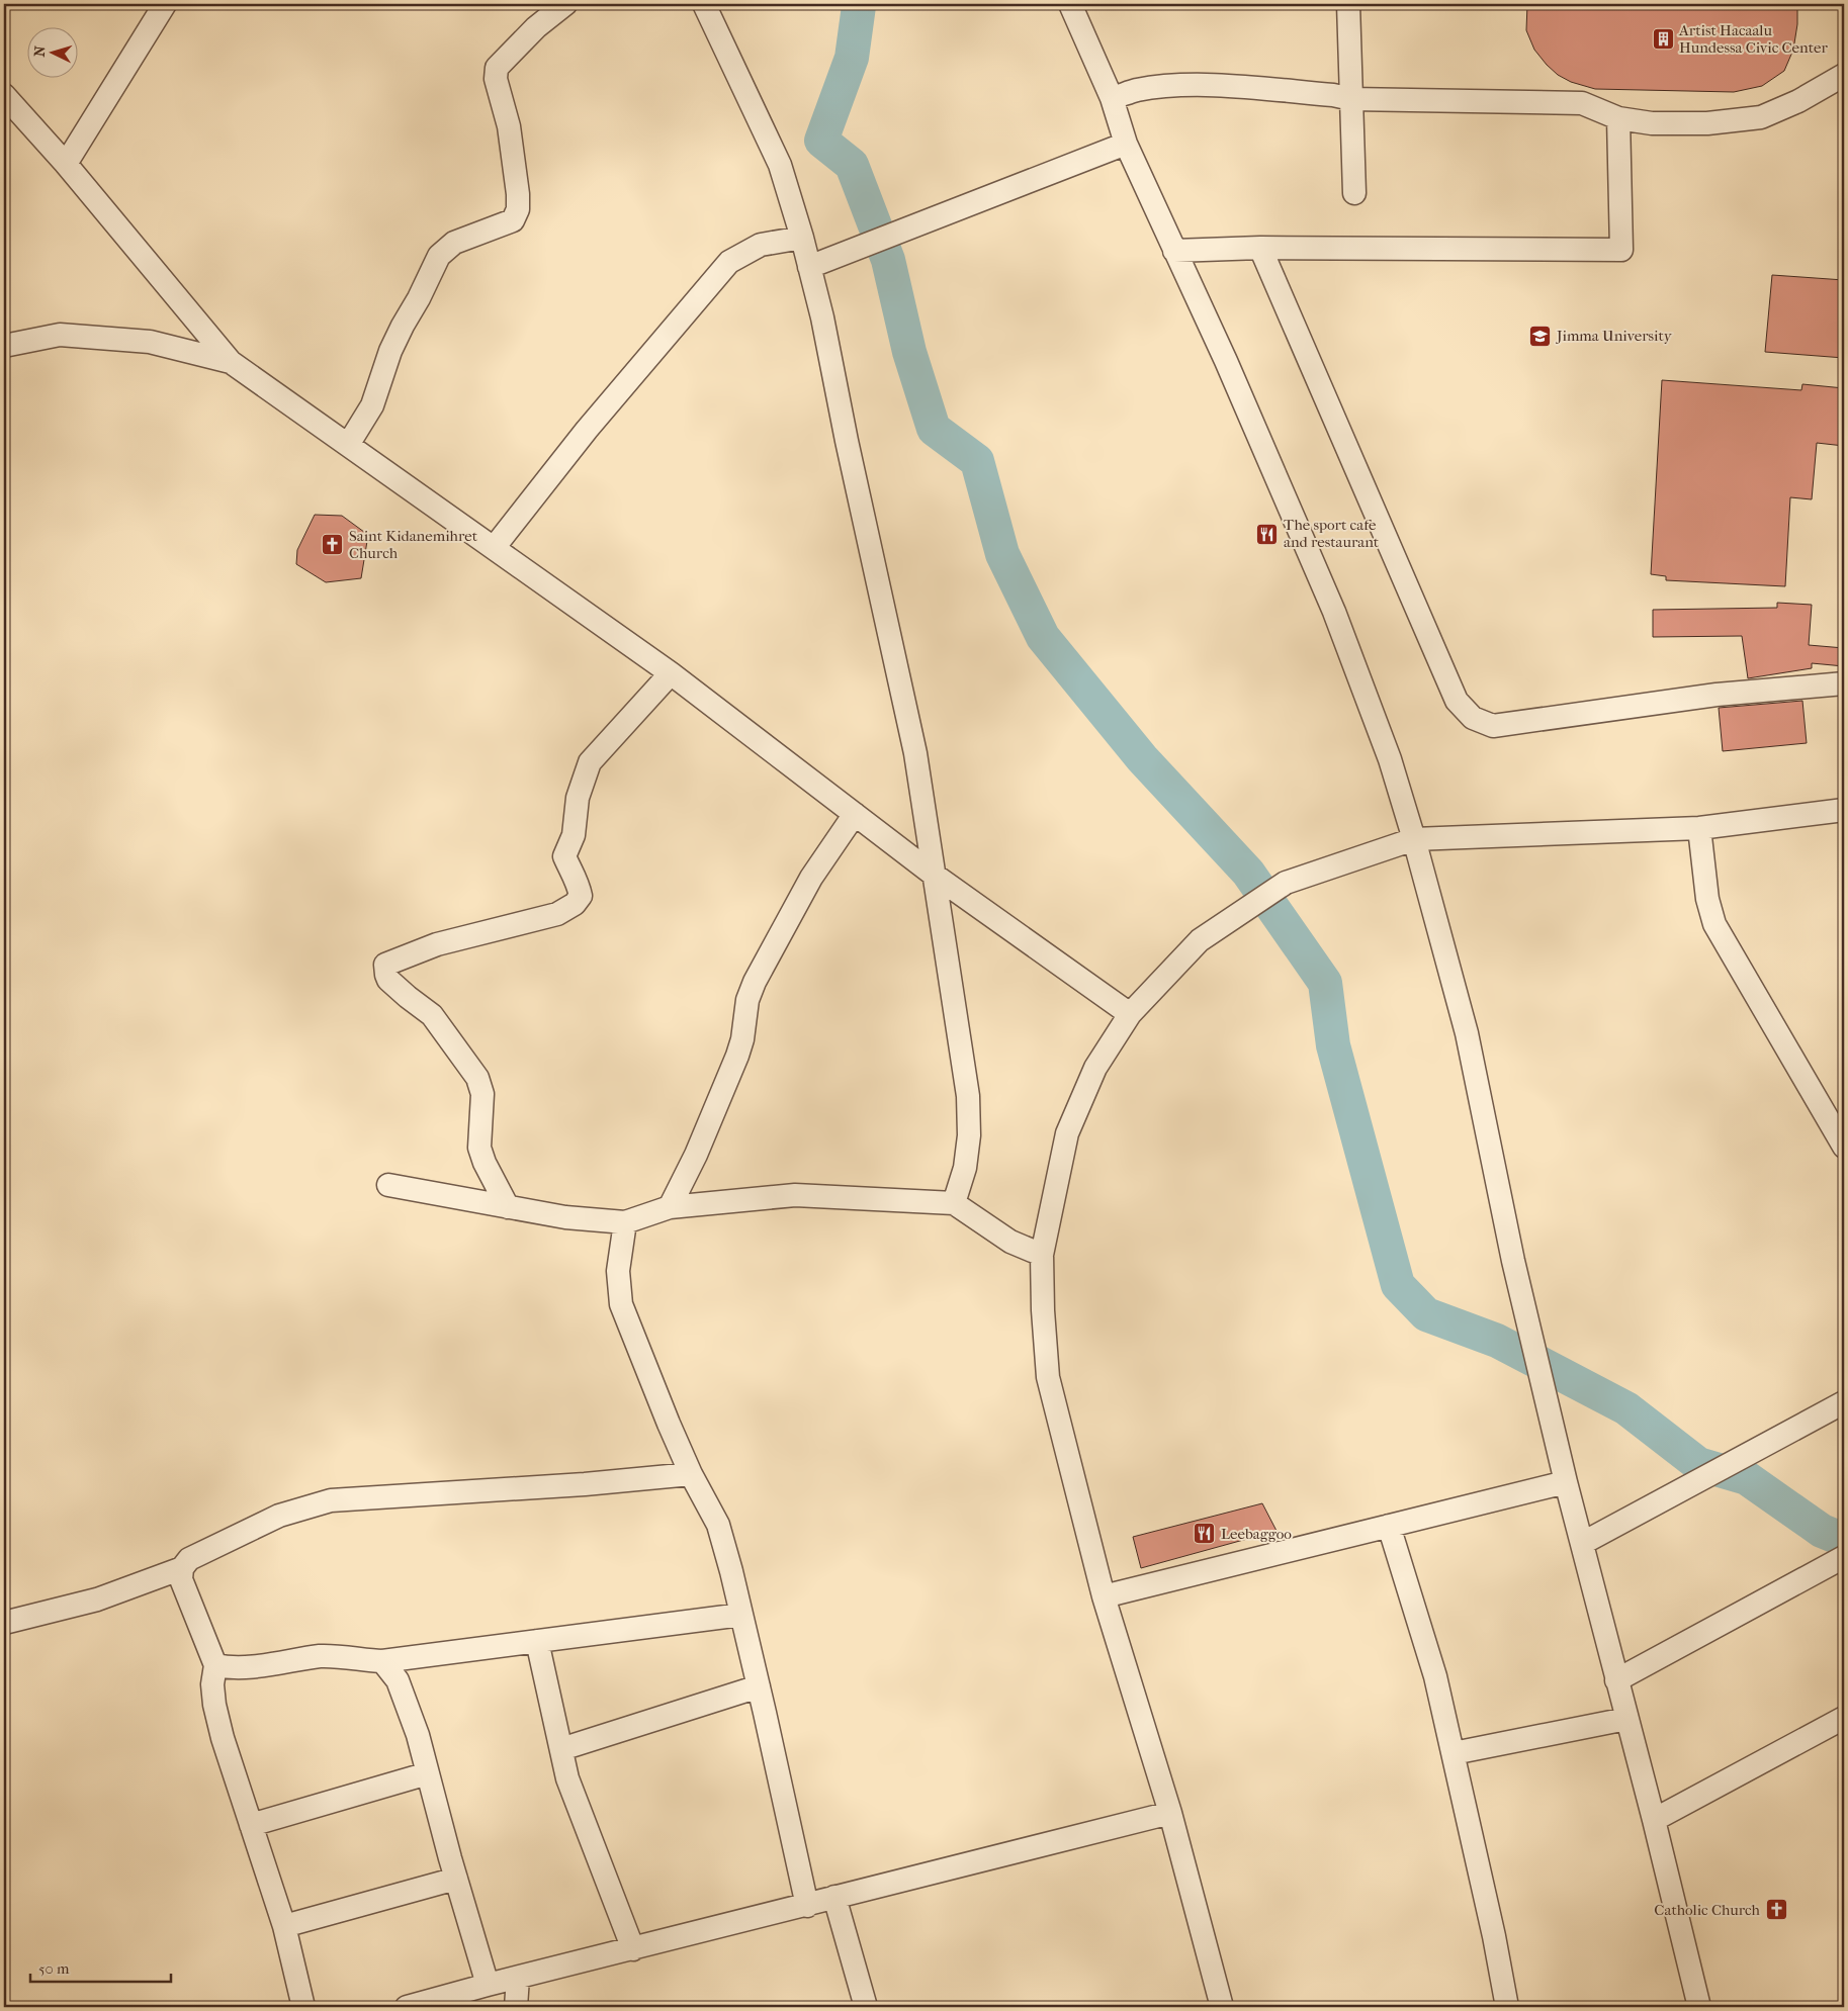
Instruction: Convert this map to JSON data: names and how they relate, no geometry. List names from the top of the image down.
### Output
{
  "places": {
    "building": ["Artist Hacaalu Hundessa Civic Center"],
    "school or university": ["Jimma University"],
    "restaurant": ["The sport cafe and restaurant", "Leebaggoo"],
    "church": ["Saint Kidanemihret Church", "Catholic Church"]
  },
  "scale_bar": "50 m",
  "north": "left"
}
